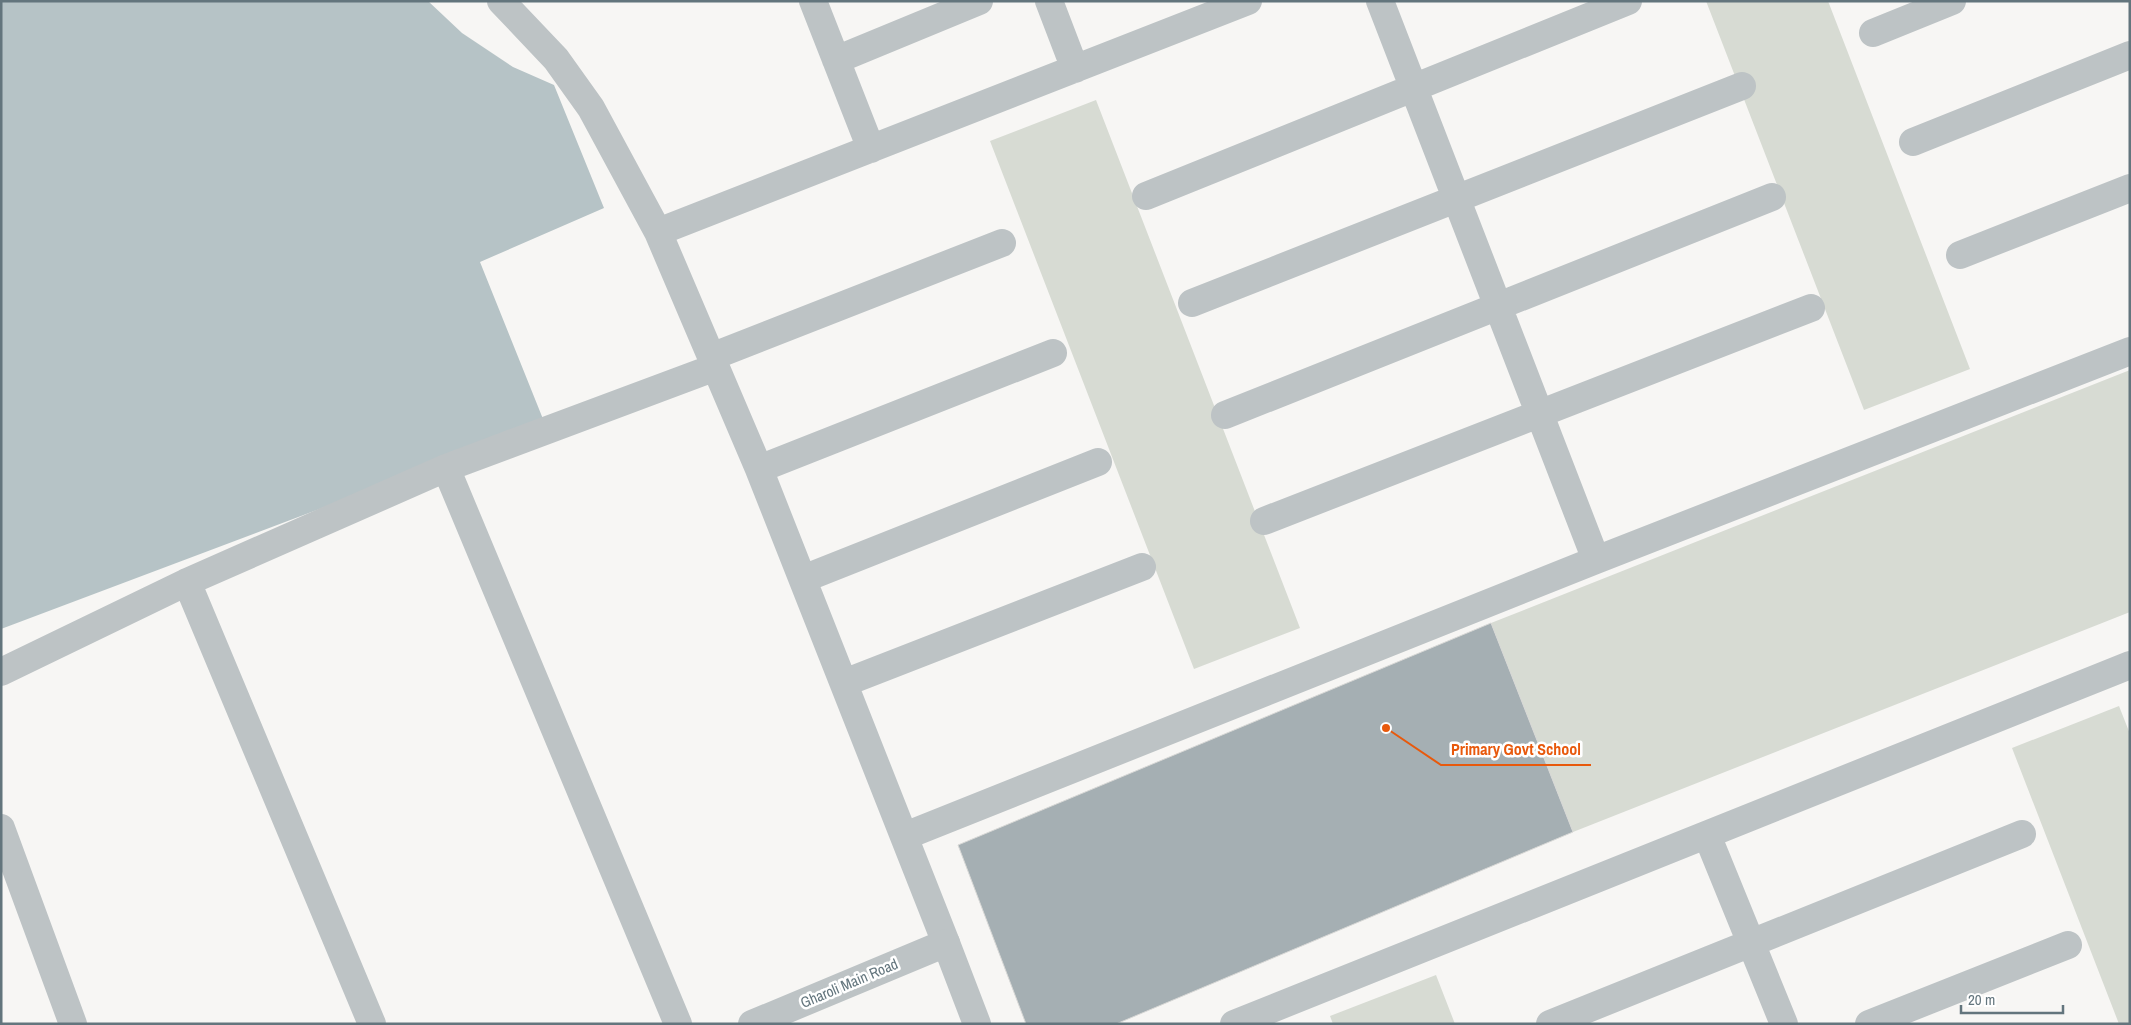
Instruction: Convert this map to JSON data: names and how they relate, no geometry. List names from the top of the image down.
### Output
{
  "streets": {
    "street": ["Gharoli Main Road"]
  },
  "places": ["Primary Govt School"],
  "scale_bar": "20 m"
}
